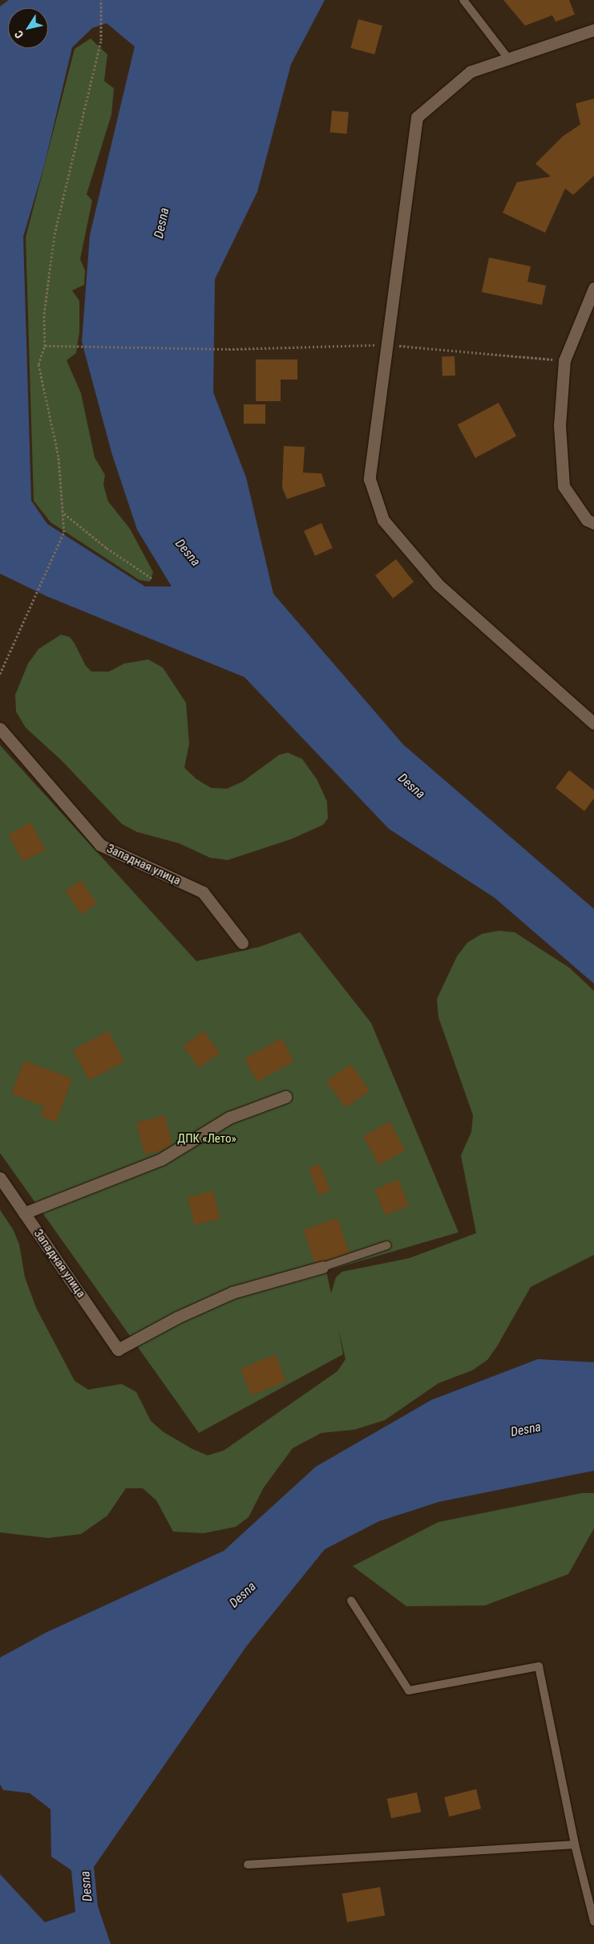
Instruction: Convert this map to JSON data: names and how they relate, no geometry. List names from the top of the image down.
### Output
{
  "streets": {
    "street": ["Западная улица"]
  },
  "water": ["Desna"],
  "parks": ["ДПК «Лето»"],
  "north": "bottom left"
}
